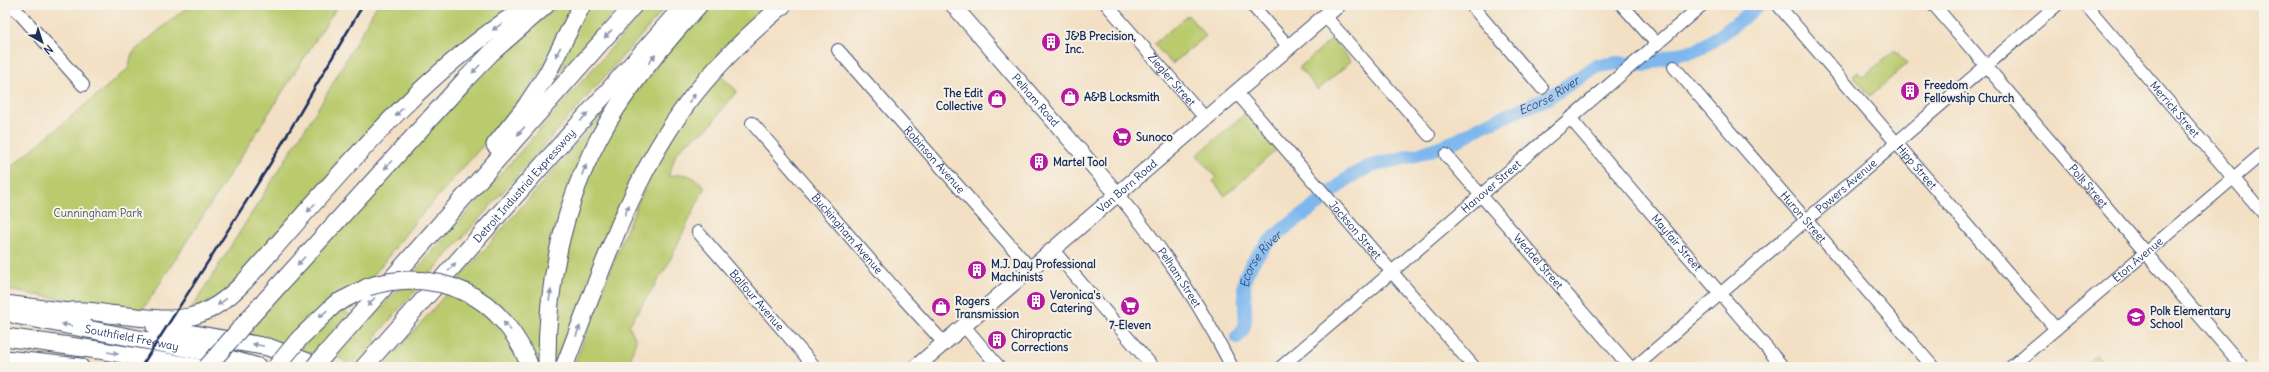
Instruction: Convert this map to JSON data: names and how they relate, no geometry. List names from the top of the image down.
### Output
{
  "streets": {
    "highway": ["Detroit Industrial Expressway", "Southfield Freeway"],
    "main road": ["Pelham Road", "Van Born Road"],
    "street": [
      "Ziegler Street",
      "Merrick Street",
      "Robinson Avenue",
      "Hipp Street",
      "Hanover Street",
      "Powers Avenue",
      "Polk Street",
      "Huron Street",
      "Jackson Street",
      "Buckingham Avenue",
      "Mayfair Street",
      "Eton Avenue",
      "Weddel Street",
      "Pelham Street",
      "Balfour Avenue"
    ]
  },
  "crossings": [
    ["Ziegler Street", "Van Born Road"],
    ["Pelham Road", "Van Born Road"],
    ["Pelham Road", "Pelham Street"],
    ["Merrick Street", "Eton Avenue"],
    ["Robinson Avenue", "Van Born Road"],
    ["Hipp Street", "Powers Avenue"],
    ["Hipp Street", "Eton Avenue"],
    ["Hanover Street", "Jackson Street"],
    ["Hanover Street", "Mayfair Street"],
    ["Hanover Street", "Weddel Street"],
    ["Powers Avenue", "Polk Street"],
    ["Powers Avenue", "Huron Street"],
    ["Powers Avenue", "Mayfair Street"],
    ["Polk Street", "Eton Avenue"],
    ["Van Born Road", "Jackson Street"],
    ["Van Born Road", "Buckingham Avenue"],
    ["Van Born Road", "Pelham Street"]
  ],
  "water": ["Ecorse River"],
  "parks": ["Cunningham Park"],
  "places": {
    "building": [
      "J&B Precision, Inc.",
      "Freedom Fellowship Church",
      "Martel Tool",
      "M.J. Day Professional Machinists",
      "Veronica's Catering",
      "Chiropractic Corrections"
    ],
    "shop": ["A&B Locksmith", "The Edit Collective", "Rogers Transmission"],
    "supermarket": ["Sunoco", "7-Eleven"],
    "school or university": ["Polk Elementary School"]
  },
  "north": "bottom right"
}
